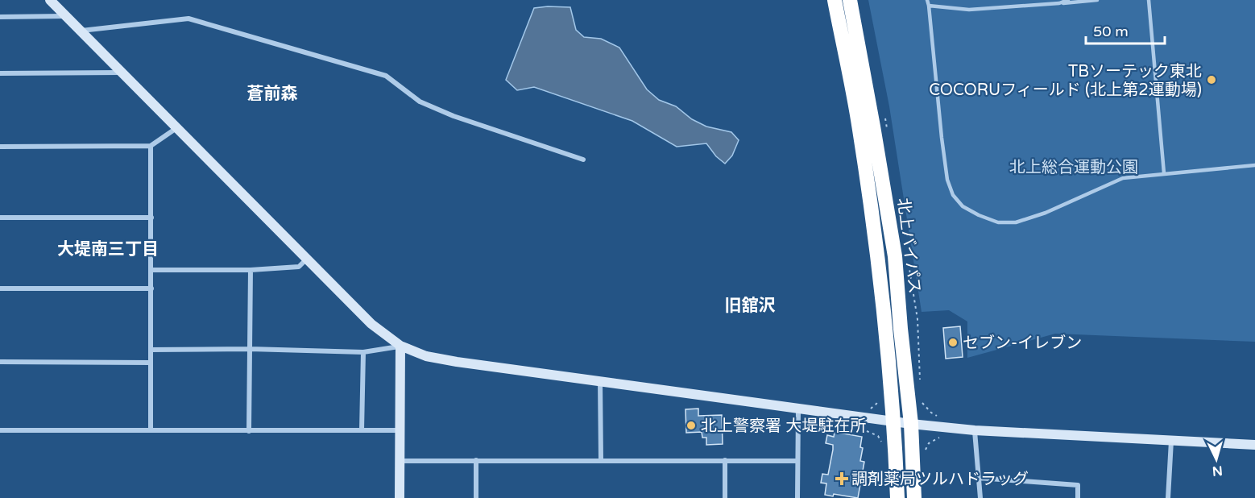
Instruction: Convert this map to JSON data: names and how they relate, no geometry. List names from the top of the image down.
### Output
{
  "streets": {
    "highway": ["北上バイパス"]
  },
  "districts": ["蒼前森", "大堤南三丁目", "旧舘沢"],
  "parks": ["北上総合運動公園"],
  "places": {
    "other": ["TBソーテック東北 COCORUフィールド (北上第2運動場)", "セブン-イレブン", "北上警察署 大堤駐在所"],
    "health": ["調剤薬局ツルハドラッグ"]
  },
  "scale_bar": "50 m",
  "north": "bottom"
}
